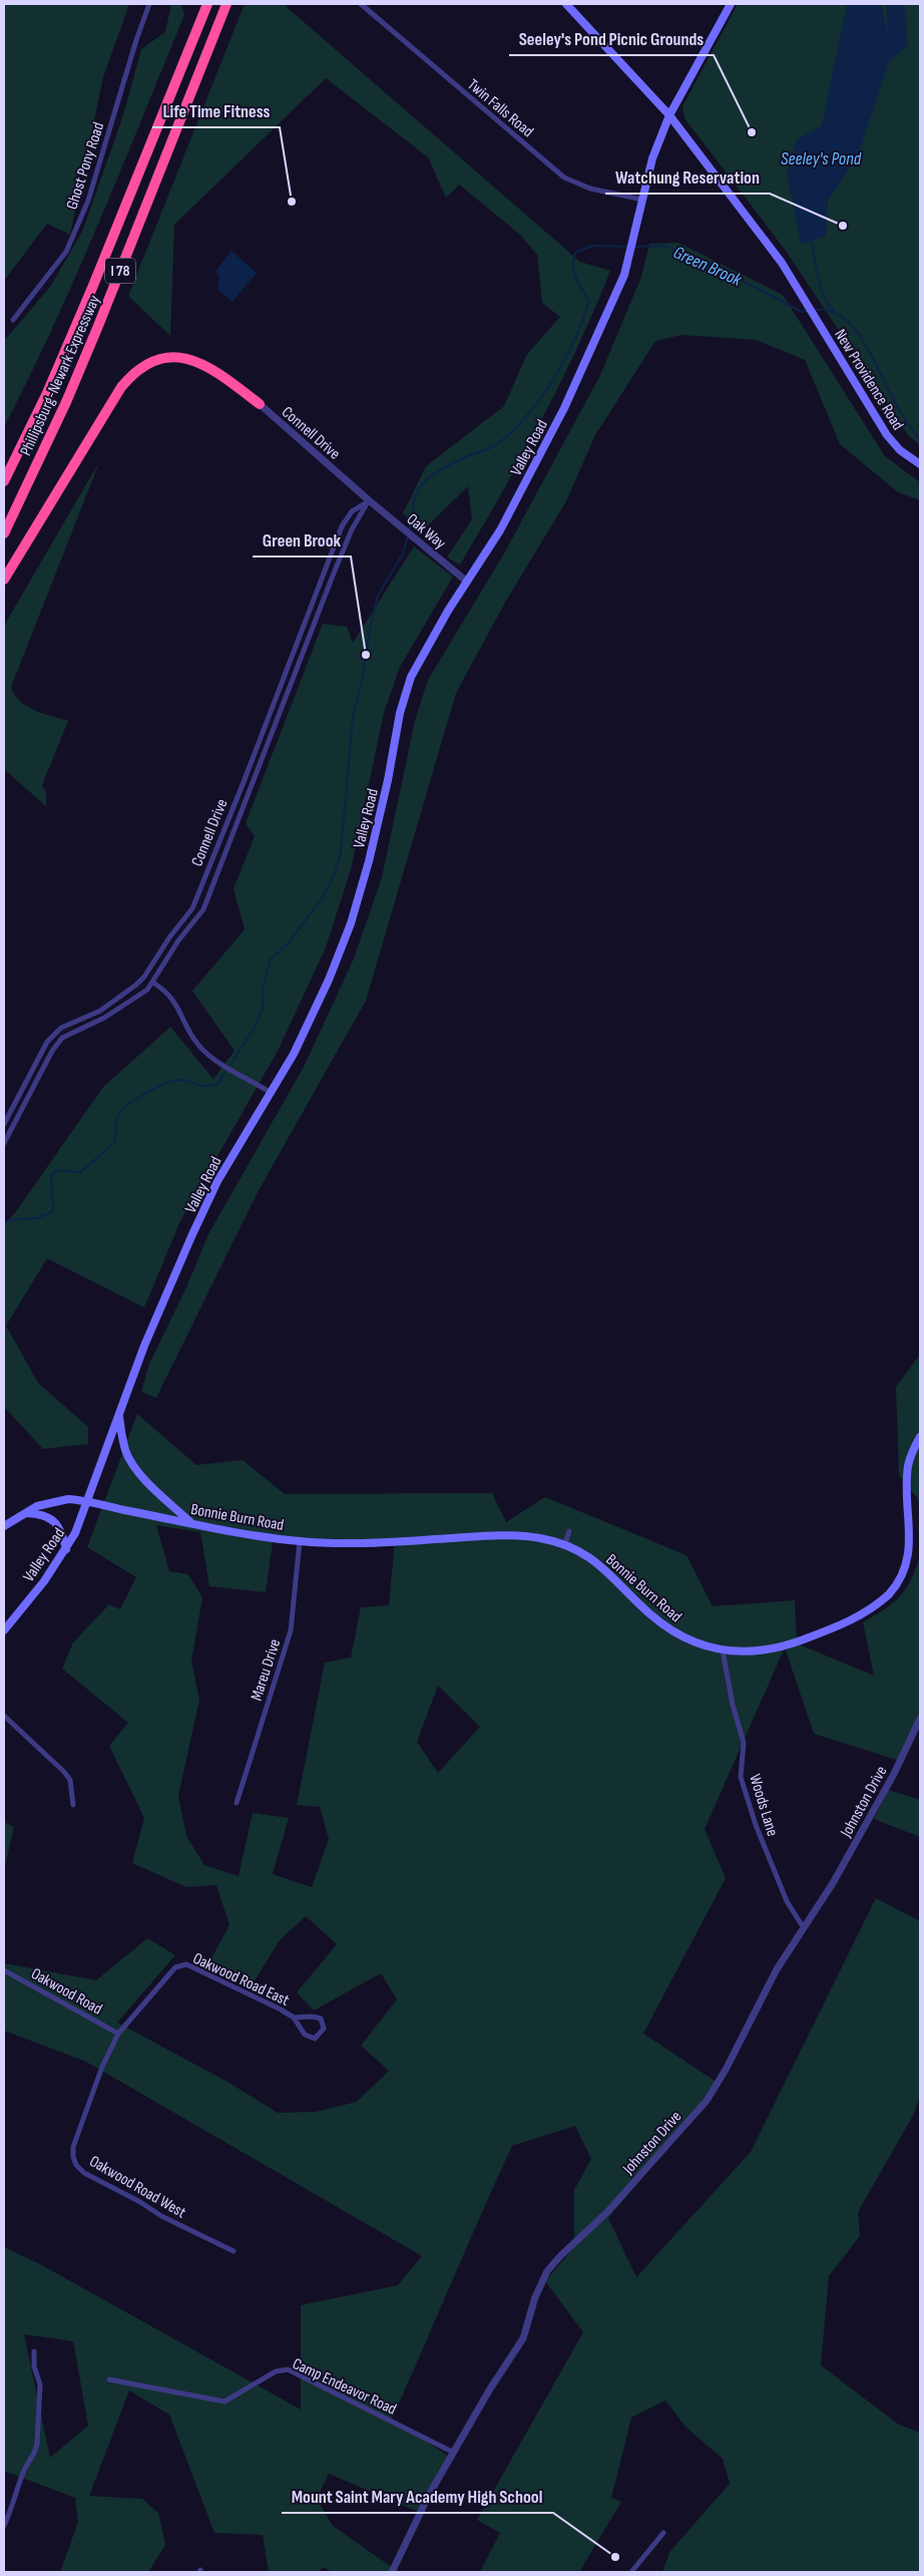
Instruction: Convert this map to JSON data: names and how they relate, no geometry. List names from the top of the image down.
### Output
{
  "streets": {
    "highway": ["I 78", "Phillipsburg-Newark Expressway"],
    "main road": ["New Providence Road", "Valley Road", "Bonnie Burn Road"],
    "street": [
      "Twin Falls Road",
      "Ghost Pony Road",
      "Connell Drive",
      "Oak Way",
      "Mareu Drive",
      "Johnston Drive",
      "Woods Lane",
      "Oakwood Road East",
      "Oakwood Road",
      "Oakwood Road West",
      "Camp Endeavor Road"
    ]
  },
  "crossings": [
    ["Twin Falls Road", "Valley Road"],
    ["New Providence Road", "Valley Road"],
    ["Connell Drive", "Oak Way"],
    ["Valley Road", "Oak Way"],
    ["Valley Road", "Bonnie Burn Road"],
    ["Bonnie Burn Road", "Mareu Drive"],
    ["Bonnie Burn Road", "Woods Lane"],
    ["Johnston Drive", "Woods Lane"],
    ["Johnston Drive", "Camp Endeavor Road"],
    ["Oakwood Road East", "Oakwood Road"],
    ["Oakwood Road East", "Oakwood Road West"],
    ["Oakwood Road", "Oakwood Road West"]
  ],
  "water": ["Seeley's Pond", "Green Brook"],
  "places": [
    "Seeley's Pond Picnic Grounds",
    "Life Time Fitness",
    "Watchung Reservation",
    "Green Brook",
    "Mount Saint Mary Academy High School"
  ]
}
